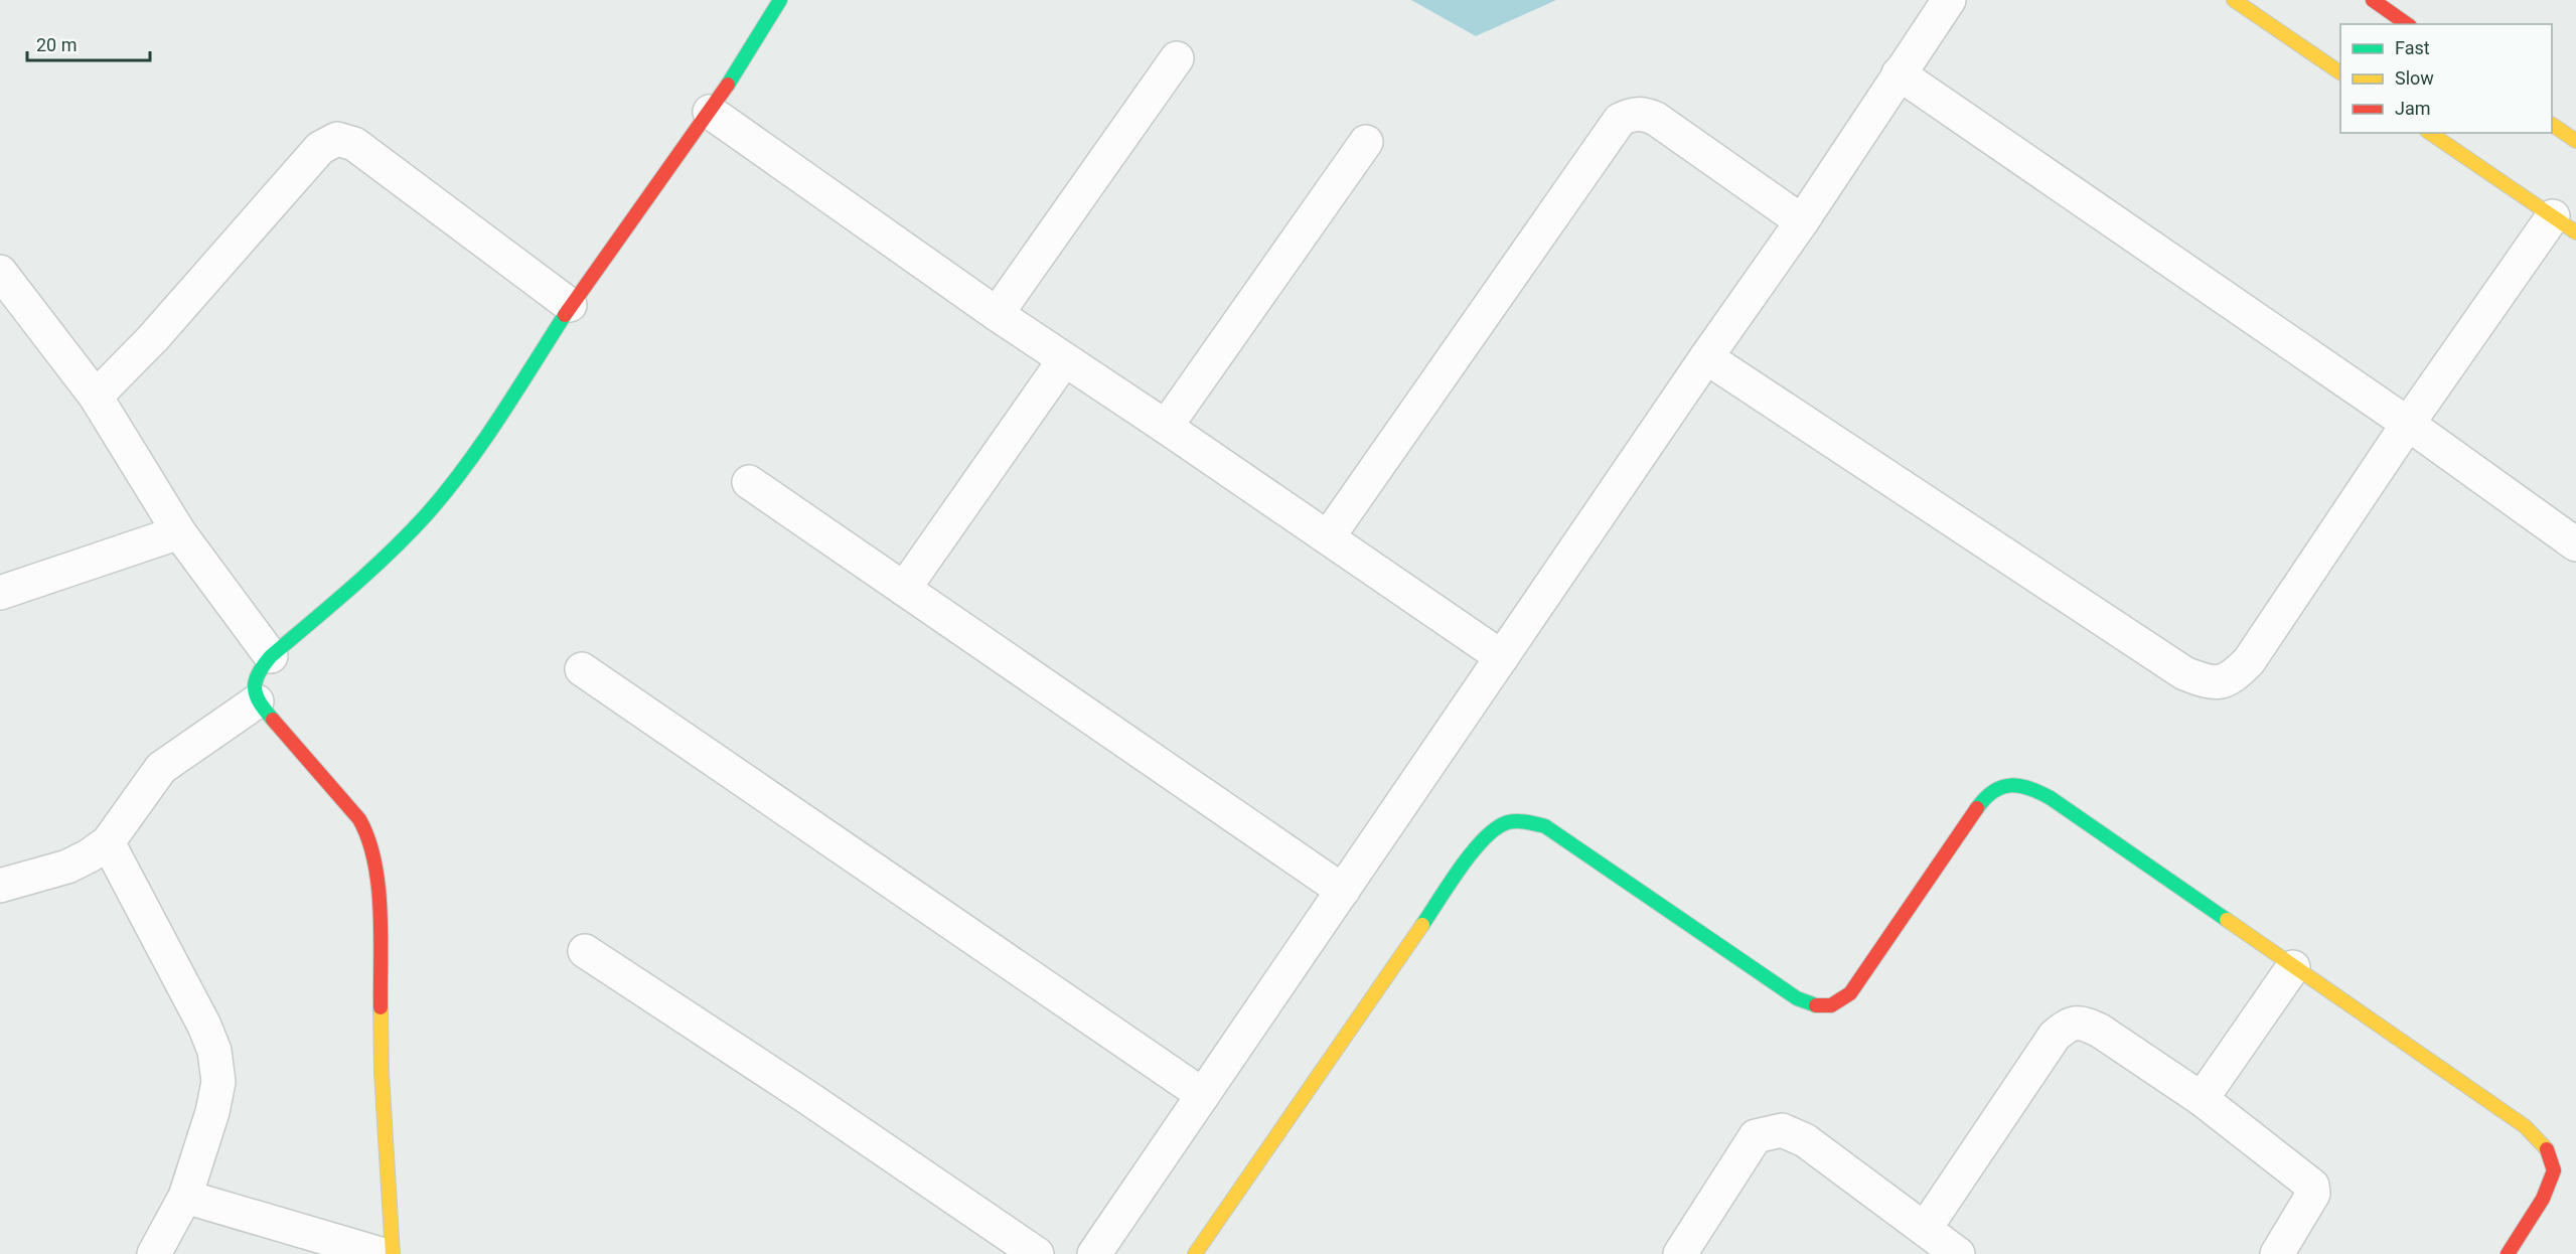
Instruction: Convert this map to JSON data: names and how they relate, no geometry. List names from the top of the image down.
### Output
{
  "legend": ["Fast", "Slow", "Jam"],
  "scale_bar": "20 m"
}
